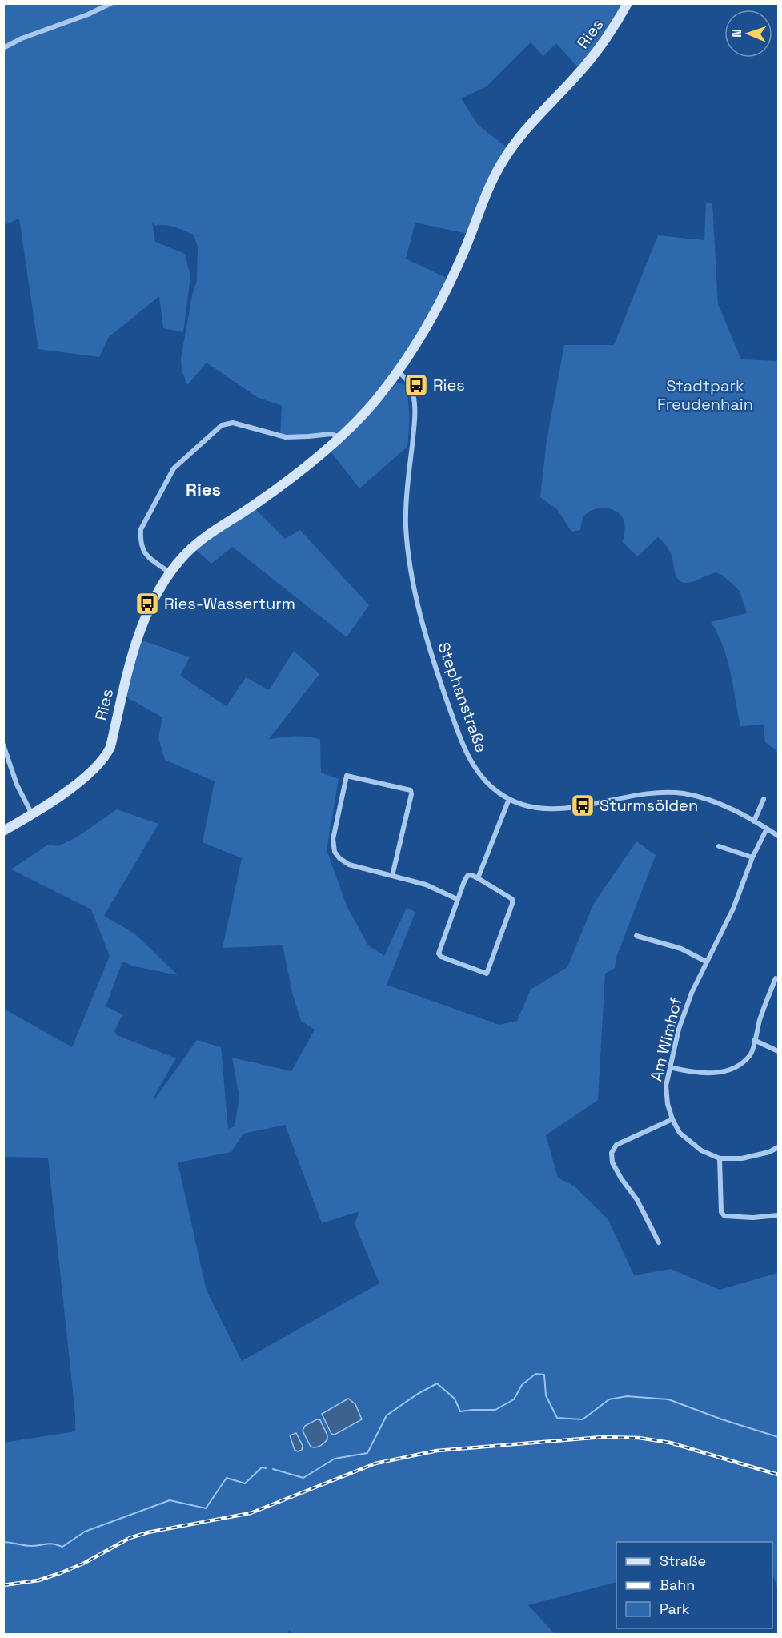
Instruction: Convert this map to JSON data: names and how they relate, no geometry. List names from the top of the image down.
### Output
{
  "streets": {
    "street": ["Ries", "Stephanstraße", "Am Wimhof"]
  },
  "crossings": [
    ["Ries", "Stephanstraße"],
    ["Stephanstraße", "Am Wimhof"]
  ],
  "districts": ["Ries"],
  "parks": ["Stadtpark Freudenhain"],
  "places": {
    "bus stop": ["Ries", "Ries-Wasserturm", "Sturmsölden"]
  },
  "legend": ["Straße", "Bahn", "Park"],
  "north": "left"
}
